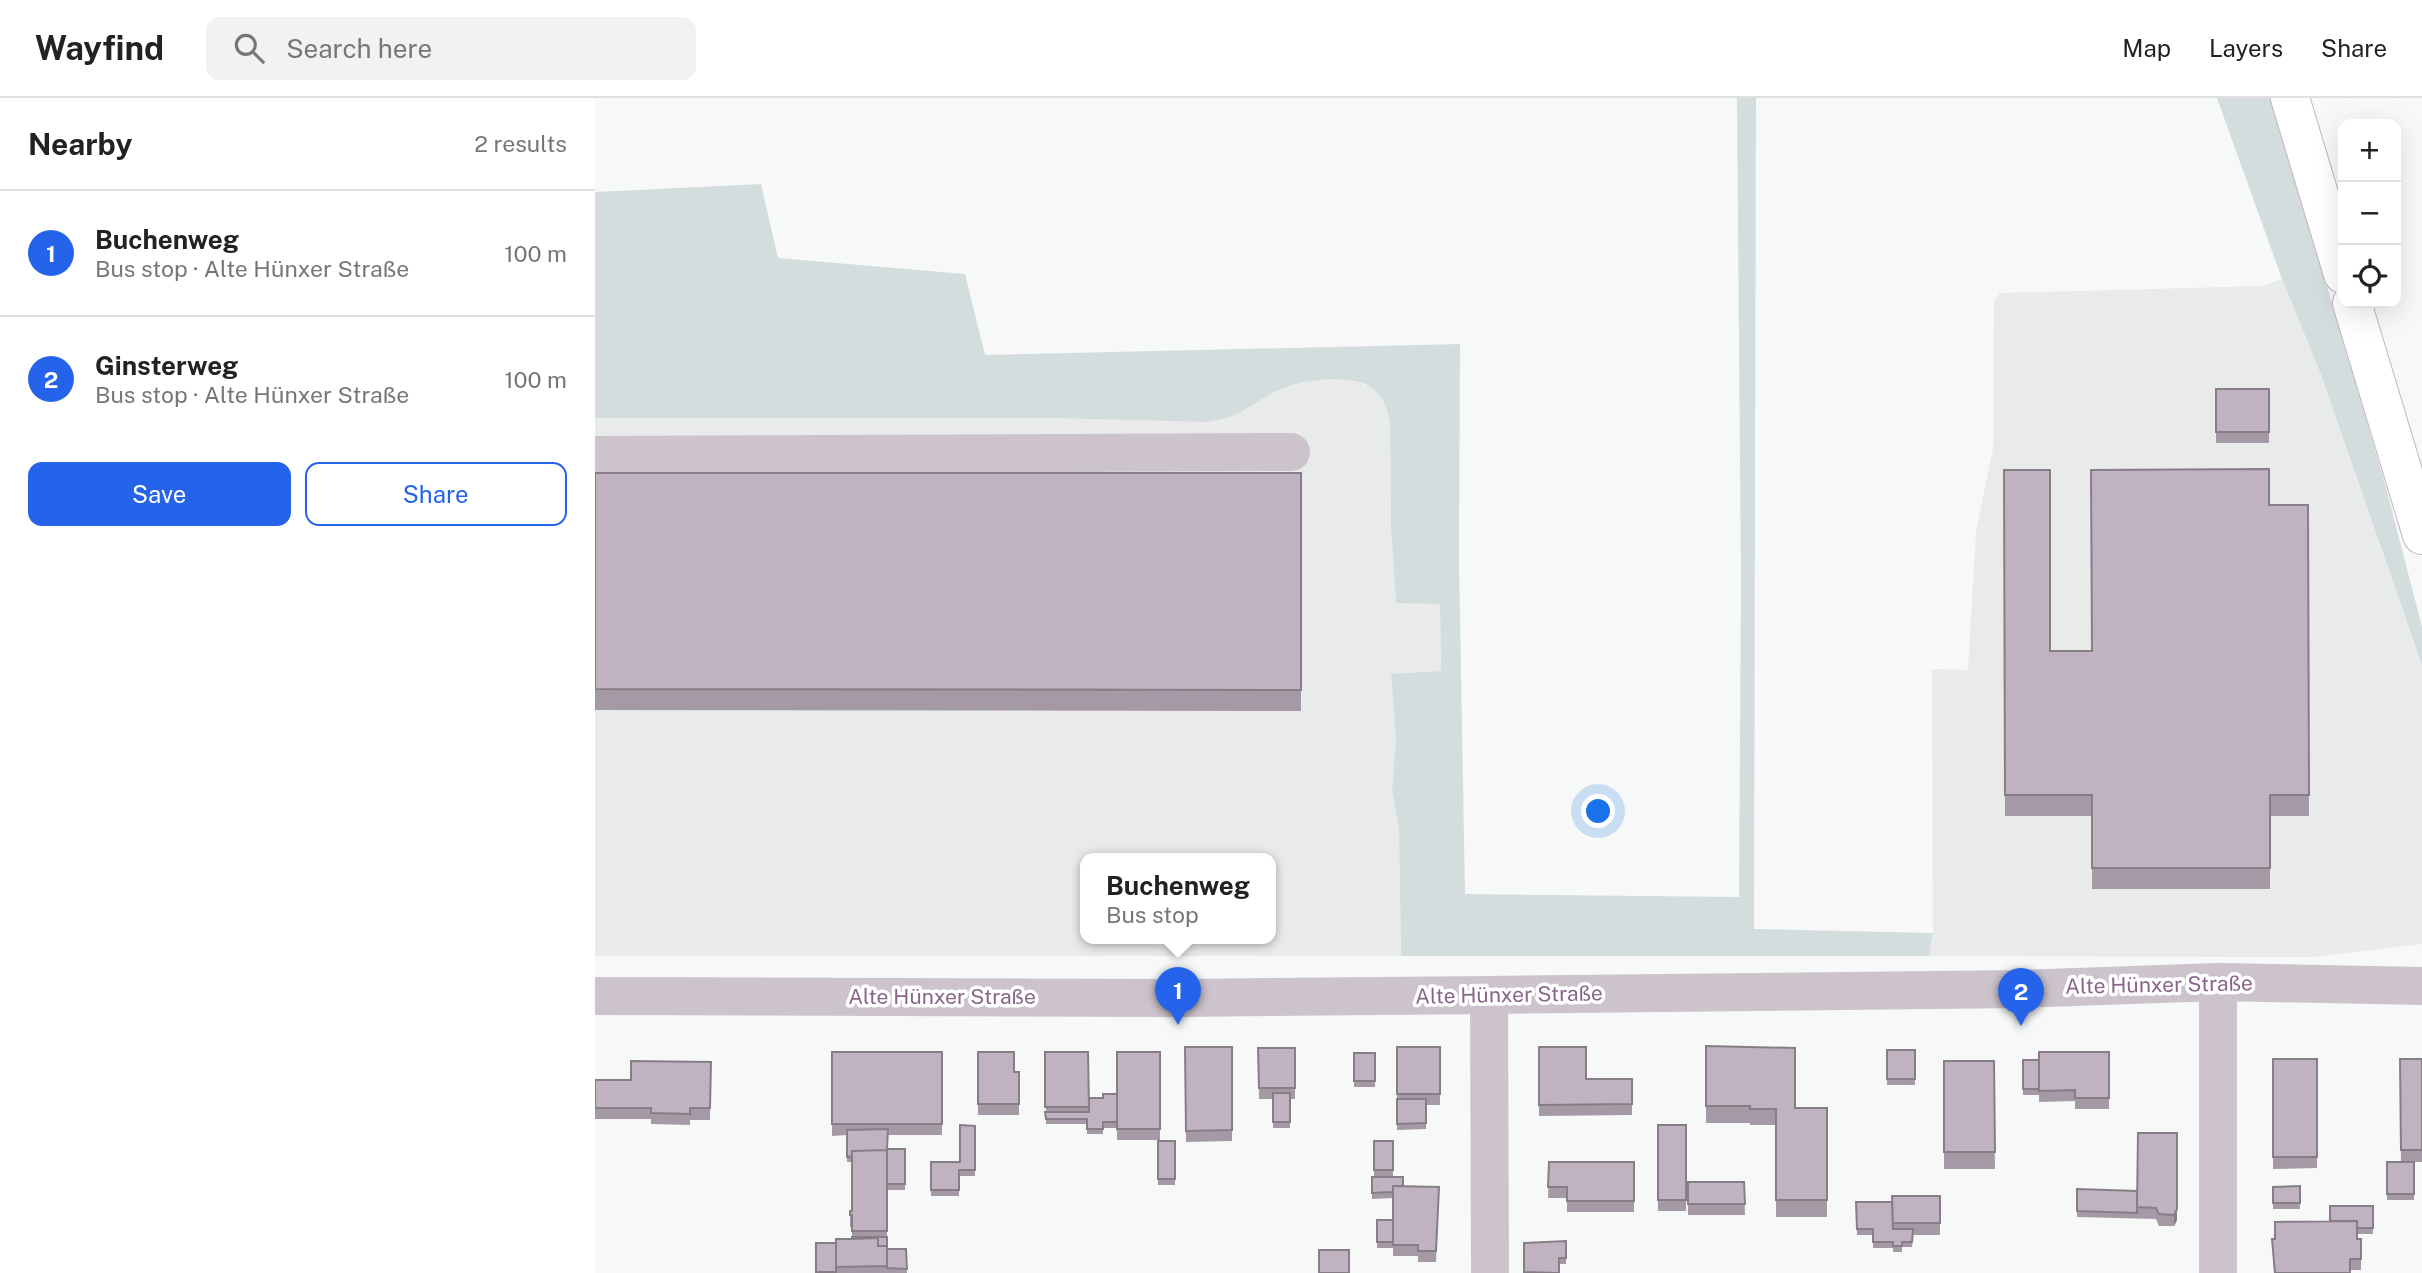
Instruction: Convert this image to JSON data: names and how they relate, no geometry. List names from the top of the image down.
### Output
{
  "streets": {
    "street": ["Alte Hünxer Straße"]
  },
  "page": {
    "header": "Wayfind",
    "search": "Search here",
    "nav": ["Map", "Layers", "Share"],
    "heading": ["Nearby", "2 results"],
    "map_buttons": ["+", "−"],
    "list": [
      {
        "mark": "1",
        "name": "Buchenweg",
        "note": "Bus stop · Alte Hünxer Straße",
        "value": "100 m"
      },
      {
        "mark": "2",
        "name": "Ginsterweg",
        "note": "Bus stop · Alte Hünxer Straße",
        "value": "100 m"
      }
    ],
    "buttons": ["Save", "Share"],
    "popup": ["Buchenweg", "Bus stop"],
    "pins": ["1", "2"]
  }
}
